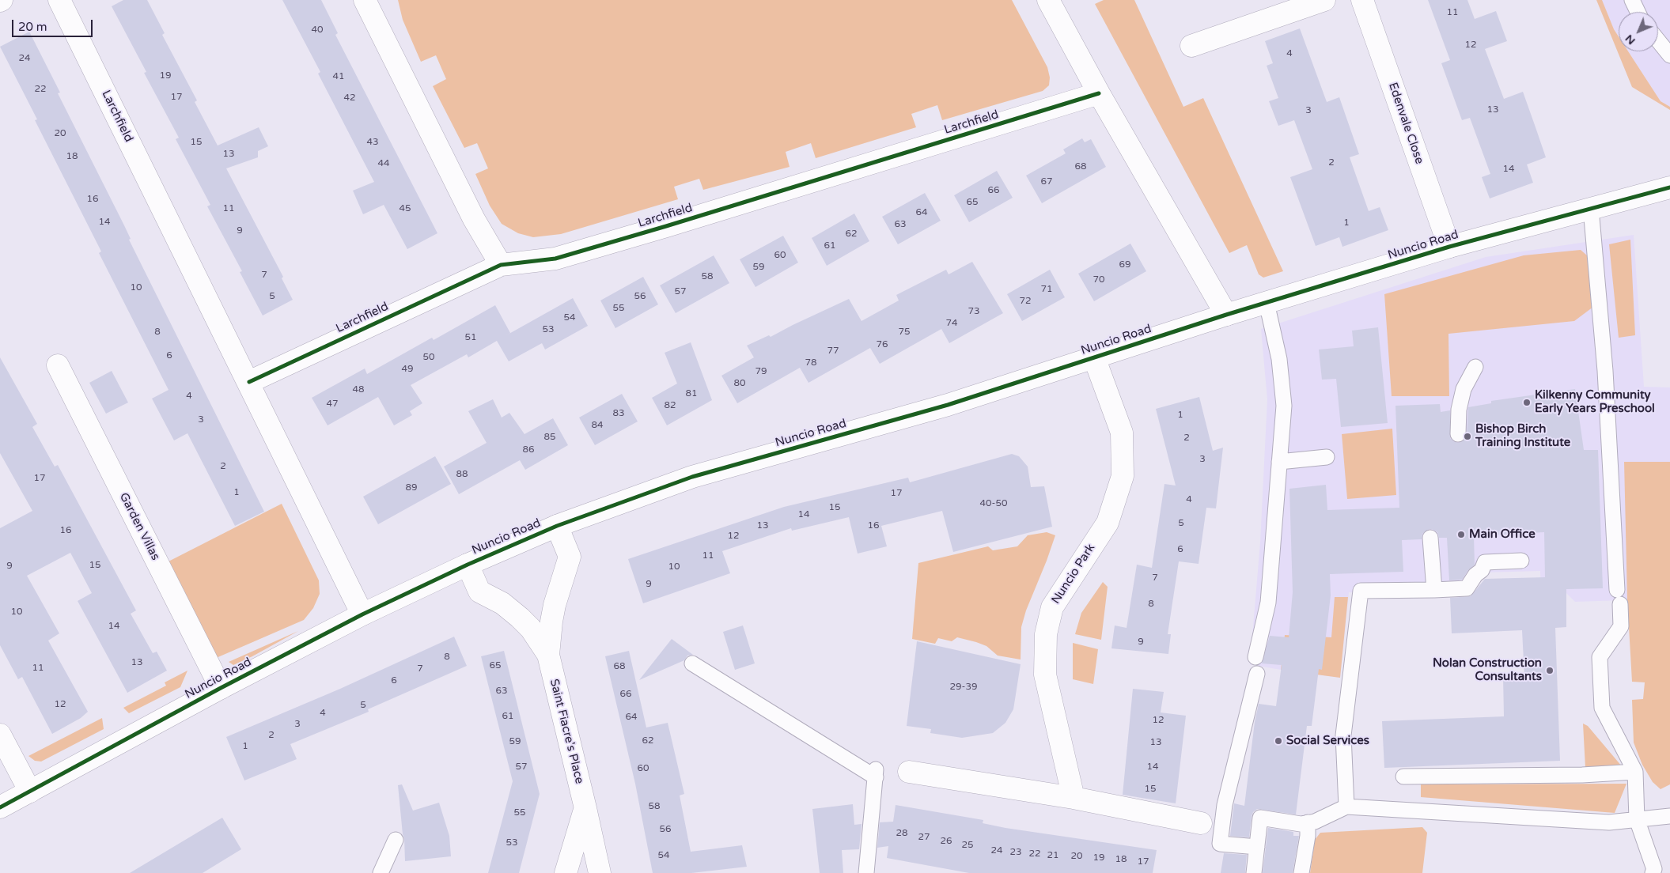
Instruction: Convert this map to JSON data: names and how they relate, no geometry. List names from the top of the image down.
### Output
{
  "streets": {
    "street": [
      "Larchfield",
      "Edenvale Close",
      "Nuncio Road",
      "Garden Villas",
      "Nuncio Park",
      "Saint Fiacre's Place"
    ]
  },
  "crossings": [
    ["Larchfield", "Nuncio Road"],
    ["Edenvale Close", "Nuncio Road"],
    ["Nuncio Road", "Garden Villas"],
    ["Nuncio Road", "Nuncio Park"],
    ["Nuncio Road", "Saint Fiacre's Place"]
  ],
  "places": [
    "Kilkenny Community Early Years Preschool",
    "Bishop Birch Training Institute",
    "Main Office",
    "Nolan Construction Consultants",
    "Social Services"
  ],
  "house_numbers": [
    "11",
    "40",
    "12",
    "4",
    "24",
    "19",
    "41",
    "22",
    "17",
    "42",
    "13",
    "3",
    "20",
    "15",
    "43",
    "13",
    "18",
    "2",
    "44",
    "68",
    "14",
    "67",
    "66",
    "16",
    "65",
    "11",
    "45",
    "64",
    "14",
    "1",
    "63",
    "9",
    "62",
    "61",
    "60",
    "69",
    "59",
    "7",
    "58",
    "70",
    "10",
    "71",
    "57",
    "5",
    "56",
    "72",
    "55",
    "73",
    "54",
    "74",
    "53",
    "8",
    "75",
    "51",
    "76",
    "77",
    "6",
    "50",
    "78",
    "49",
    "79",
    "80",
    "48",
    "81",
    "4",
    "47",
    "82",
    "83",
    "1",
    "3",
    "84",
    "85",
    "2",
    "86",
    "3",
    "2",
    "88",
    "17",
    "89",
    "1",
    "17",
    "4",
    "40-50",
    "15",
    "14",
    "5",
    "13",
    "16",
    "16",
    "12",
    "6",
    "11",
    "15",
    "9",
    "10",
    "7",
    "9",
    "8",
    "10",
    "14",
    "9",
    "8",
    "13",
    "65",
    "68",
    "11",
    "7",
    "6",
    "29-39",
    "63",
    "66",
    "12",
    "5",
    "4",
    "61",
    "64",
    "12",
    "3",
    "2",
    "62",
    "59",
    "13",
    "1",
    "57",
    "14",
    "60",
    "15",
    "58",
    "55",
    "56",
    "28",
    "27",
    "26",
    "53",
    "25",
    "24",
    "23",
    "22",
    "54",
    "21",
    "20",
    "19",
    "18",
    "17"
  ],
  "scale_bar": "20 m",
  "north": "bottom left"
}
